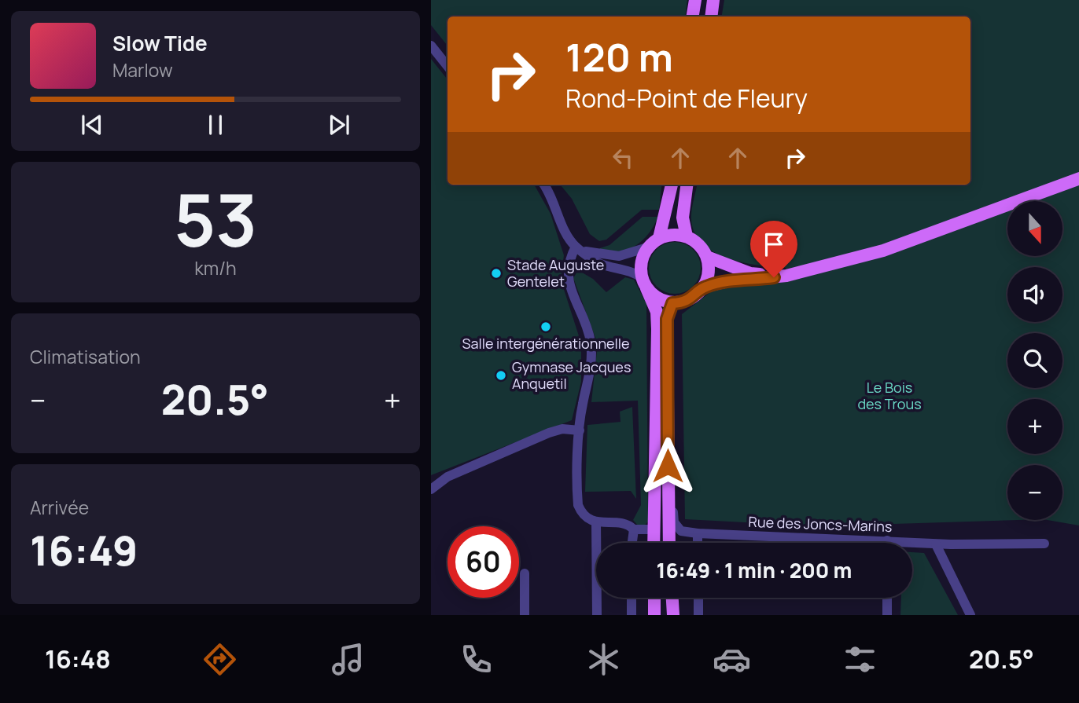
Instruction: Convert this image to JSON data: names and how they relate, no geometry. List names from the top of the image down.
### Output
{
  "streets": {
    "street": ["Rue des Joncs-Marins"]
  },
  "parks": ["Le Bois des Trous"],
  "places": ["Stade Auguste Gentelet", "Salle intergénérationnelle", "Gymnase Jacques Anquetil"],
  "north": "bottom",
  "page": {
    "turn": ["120 m", "Rond-Point de Fleury"],
    "song": ["Slow Tide", "Marlow"],
    "tile": [
      ["53", "km/h"],
      "Climatisation",
      ["Arrivée", "16:49"]
    ],
    "map_buttons": ["+", "−"],
    "heat": ["−", "20.5°", "+"],
    "limit": "60",
    "trip": "16:49 · 1 min · 200 m",
    "tabs": ["16:48", "20.5°"]
  }
}
